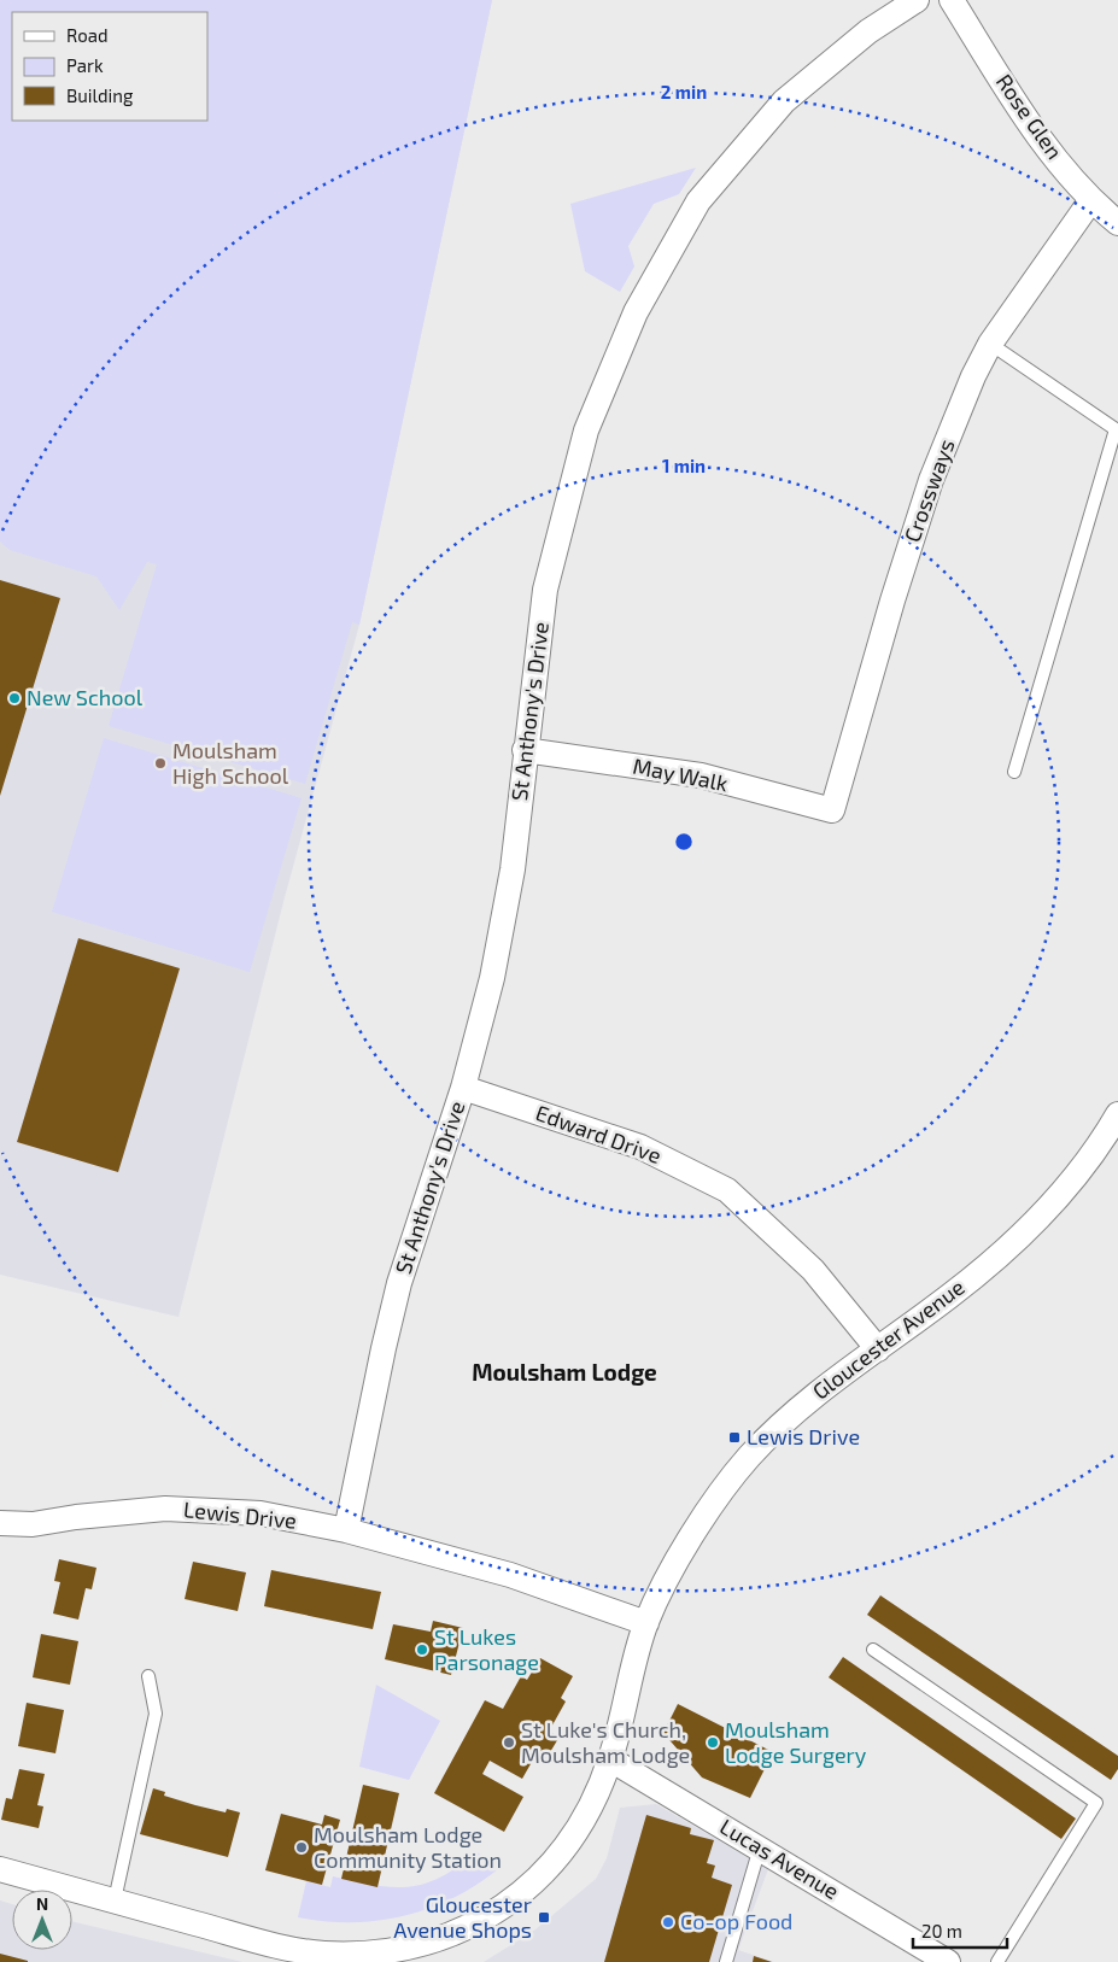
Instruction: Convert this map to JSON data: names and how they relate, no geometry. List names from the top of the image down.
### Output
{
  "streets": {
    "street": [
      "Rose Glen",
      "Crossways",
      "St Anthony's Drive",
      "May Walk",
      "Edward Drive",
      "Gloucester Avenue",
      "Lewis Drive",
      "Lucas Avenue"
    ]
  },
  "crossings": [
    ["Rose Glen", "Crossways"],
    ["Crossways", "May Walk"],
    ["St Anthony's Drive", "May Walk"],
    ["St Anthony's Drive", "Edward Drive"],
    ["St Anthony's Drive", "Lewis Drive"],
    ["Edward Drive", "Gloucester Avenue"],
    ["Gloucester Avenue", "Lewis Drive"],
    ["Gloucester Avenue", "Lucas Avenue"]
  ],
  "districts": ["Moulsham Lodge"],
  "places": {
    "other": [
      "New School",
      "Moulsham High School",
      "St Lukes Parsonage",
      "St Luke's Church, Moulsham Lodge",
      "Moulsham Lodge Surgery",
      "Moulsham Lodge Community Station",
      "Co-op Food"
    ],
    "transit": ["Lewis Drive", "Gloucester Avenue Shops"]
  },
  "legend": ["Road", "Park", "Building"],
  "scale_bar": "20 m",
  "north": "top",
  "rings": ["2 min", "1 min"]
}
